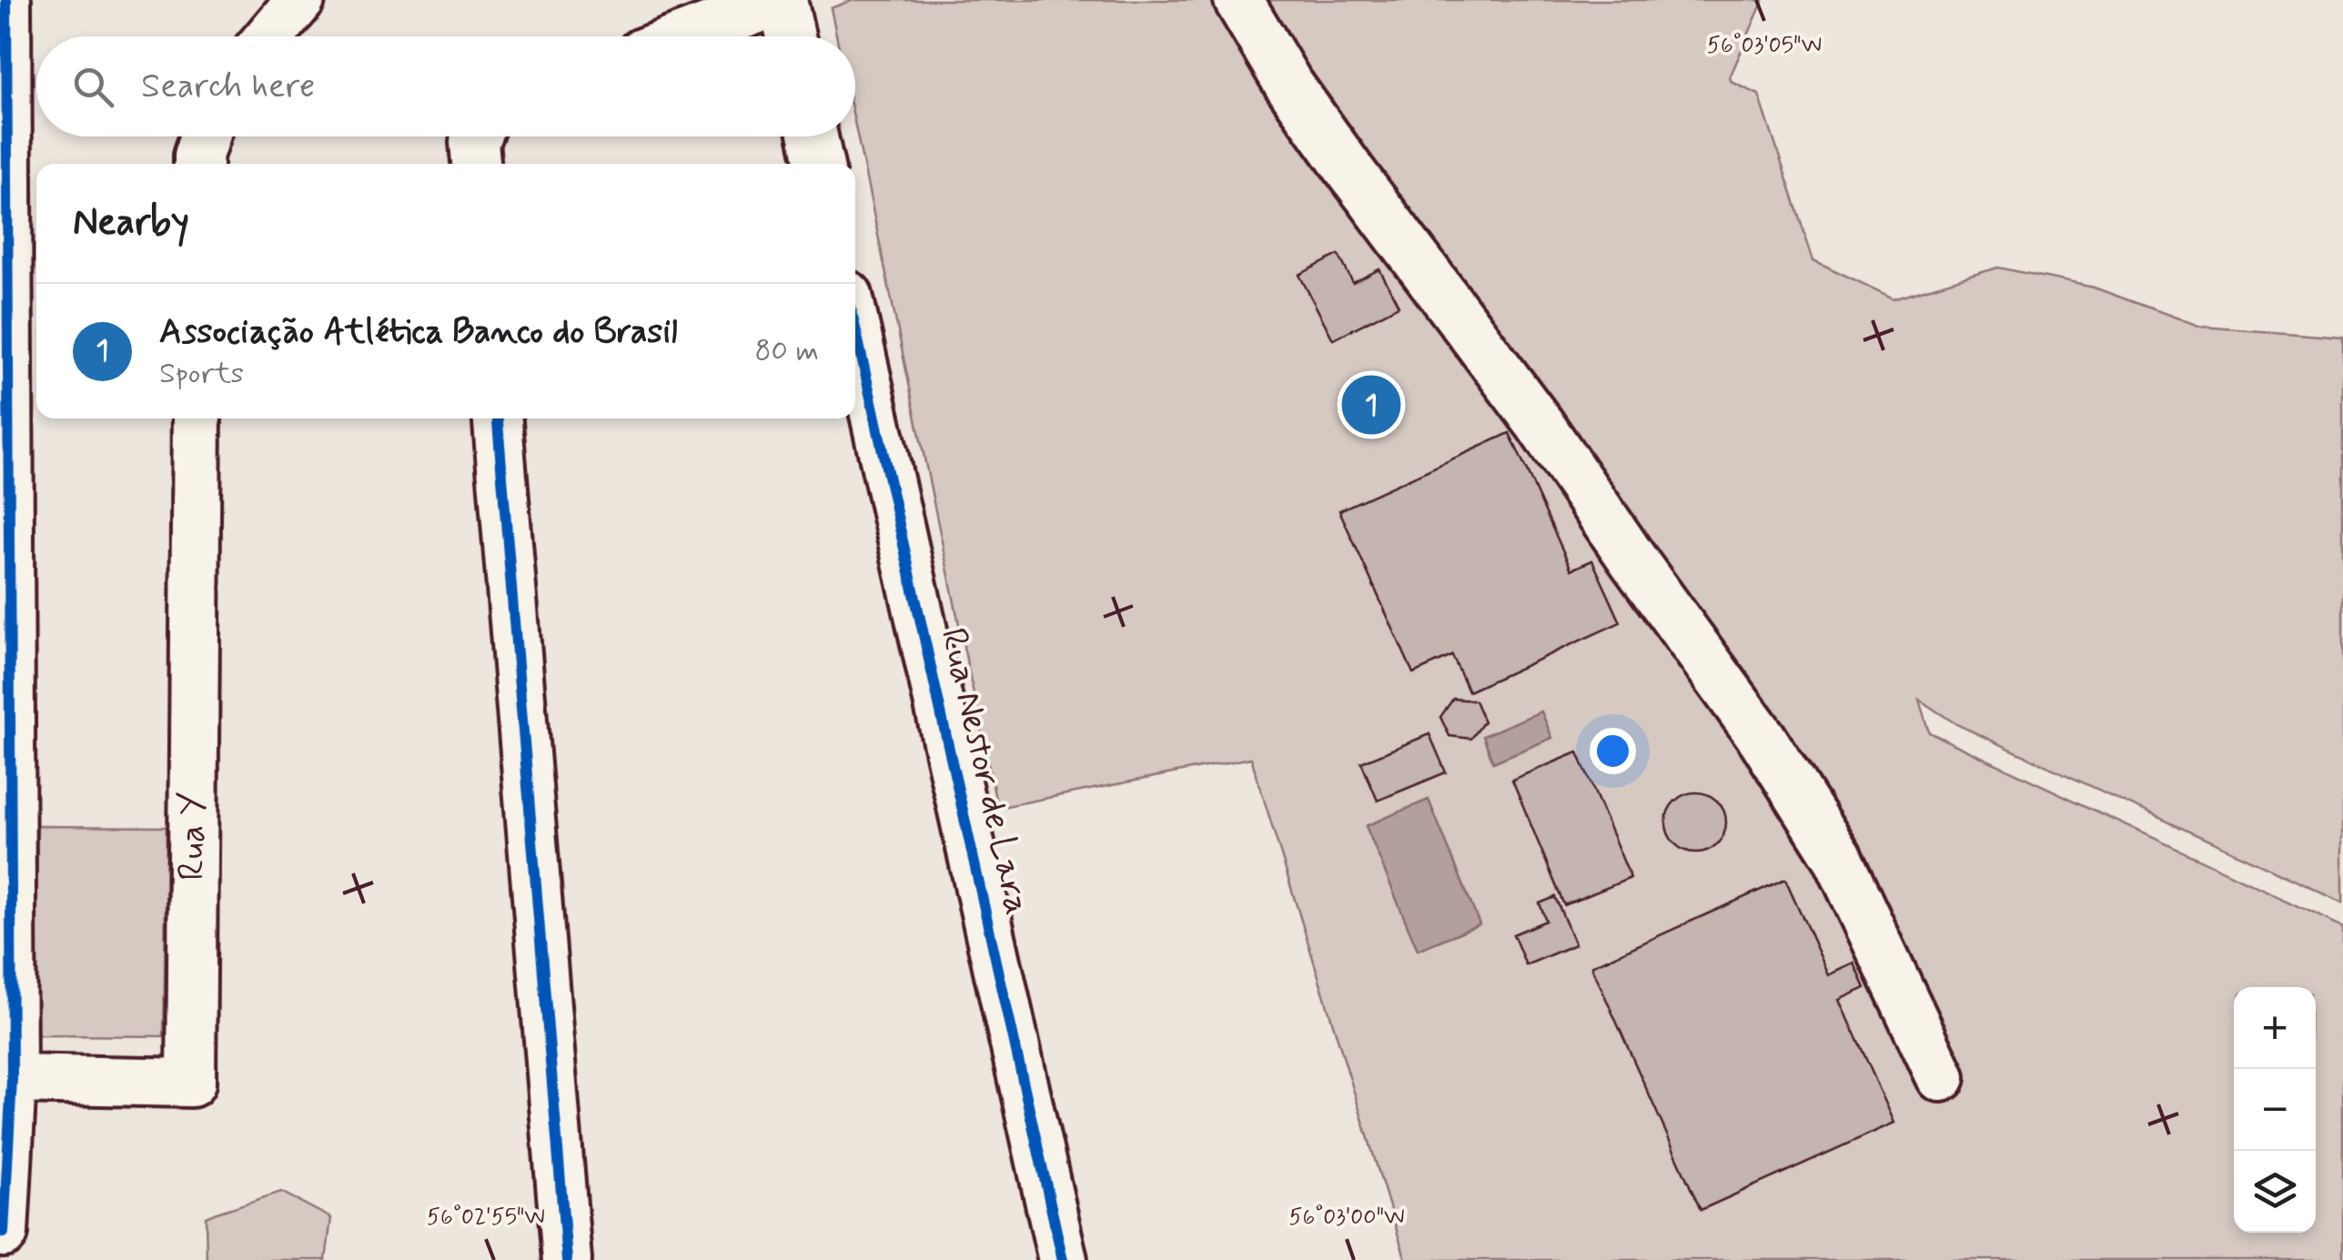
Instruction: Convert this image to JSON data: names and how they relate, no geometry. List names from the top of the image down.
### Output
{
  "streets": {
    "street": ["Rua Nestor de Lara", "Rua Y"]
  },
  "page": {
    "search": "Search here",
    "heading": "Nearby",
    "list": [
      {
        "mark": "1",
        "name": "Associação Atlética Banco do Brasil",
        "note": "Sports",
        "value": "80 m"
      }
    ],
    "pins": "1",
    "map_buttons": ["+", "−"]
  },
  "coordinates": ["56°03'05\"W", "56°02'55\"W", "56°03'00\"W"]
}
